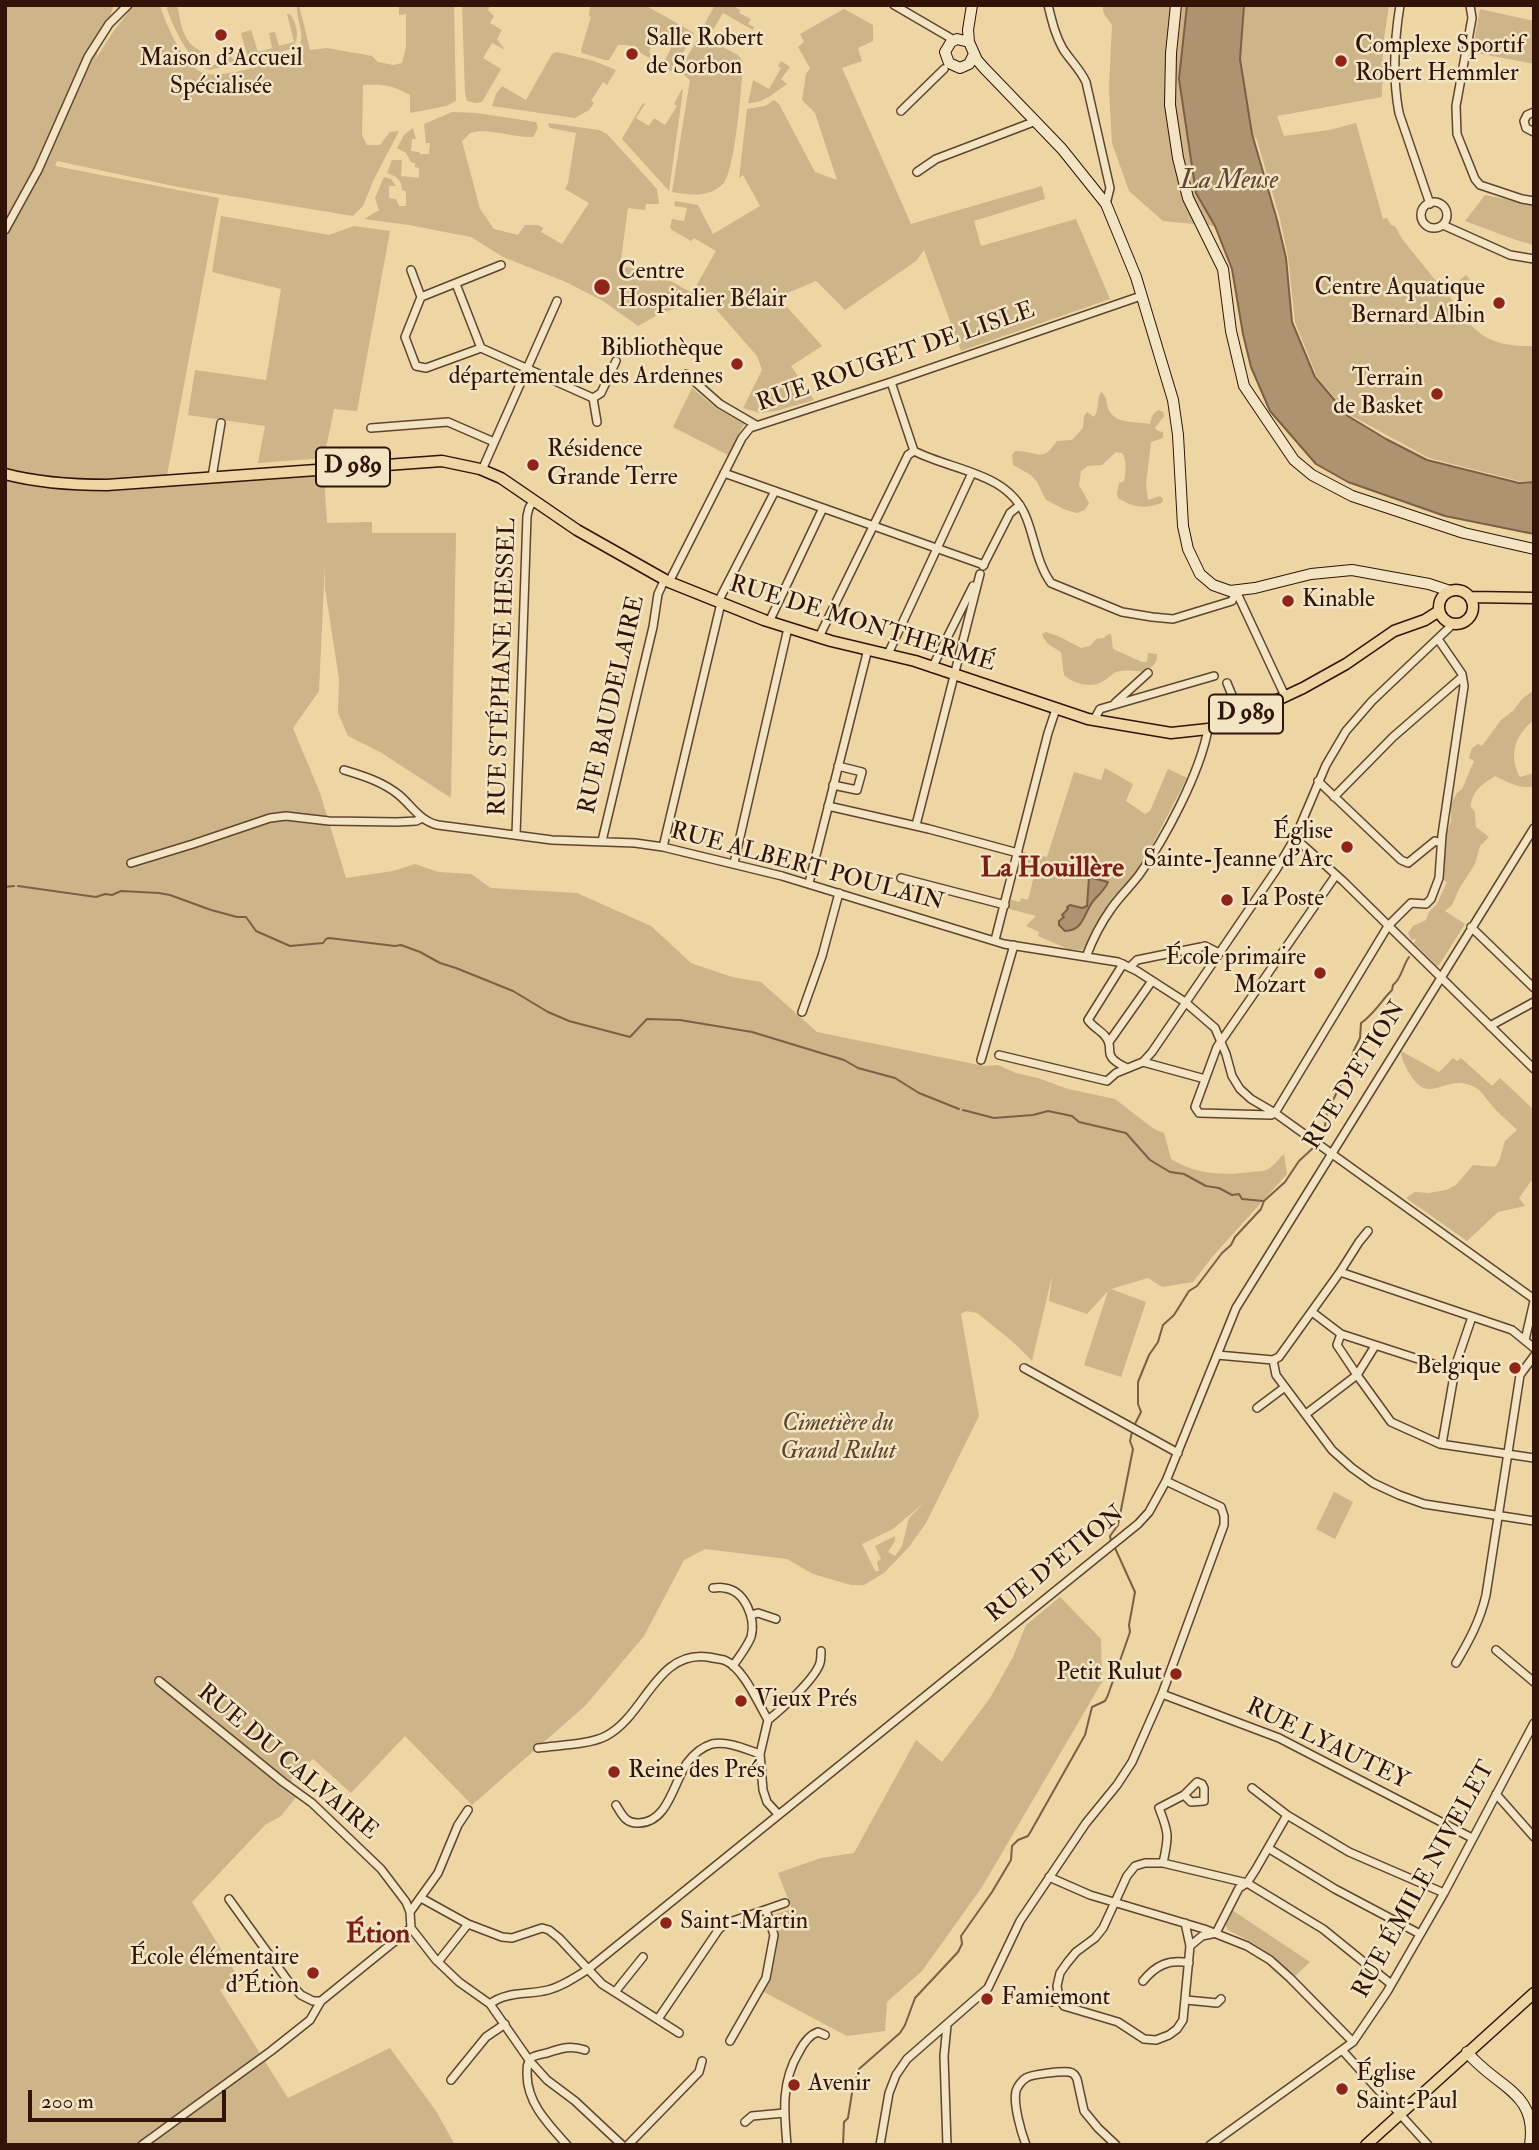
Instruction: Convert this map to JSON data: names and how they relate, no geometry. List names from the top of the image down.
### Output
{
  "streets": {
    "main road": ["D 989", "RUE DE MONTHERMÉ"],
    "street": [
      "RUE ROUGET DE LISLE",
      "RUE STÉPHANE HESSEL",
      "RUE BAUDELAIRE",
      "RUE ALBERT POULAIN",
      "RUE D'ETION",
      "RUE LYAUTEY",
      "RUE DU CALVAIRE",
      "RUE ÉMILE NIVELET"
    ]
  },
  "crossings": [
    ["RUE ROUGET DE LISLE", "RUE DE MONTHERMÉ"],
    ["RUE ROUGET DE LISLE", "RUE BAUDELAIRE"],
    ["RUE DE MONTHERMÉ", "RUE STÉPHANE HESSEL"],
    ["RUE DE MONTHERMÉ", "RUE BAUDELAIRE"],
    ["RUE STÉPHANE HESSEL", "RUE ALBERT POULAIN"],
    ["RUE BAUDELAIRE", "RUE ALBERT POULAIN"],
    ["RUE LYAUTEY", "RUE ÉMILE NIVELET"]
  ],
  "districts": ["La Houillère", "Étion"],
  "water": ["La Meuse"],
  "parks": ["Cimetière du Grand Rulut"],
  "places": [
    "Maison d'Accueil Spécialisée",
    "Salle Robert de Sorbon",
    "Complexe Sportif Robert Hemmler",
    "Centre Hospitalier Bélair",
    "Centre Aquatique Bernard Albin",
    "Bibliothèque départementale des Ardennes",
    "Terrain de Basket",
    "Résidence Grande Terre",
    "Kinable",
    "Église Sainte-Jeanne d'Arc",
    "La Poste",
    "École primaire Mozart",
    "Belgique",
    "Petit Rulut",
    "Vieux Prés",
    "Reine des Prés",
    "Saint-Martin",
    "École élémentaire d'Étion",
    "Famiemont",
    "Avenir",
    "Église Saint-Paul"
  ],
  "scale_bar": "200 m"
}
